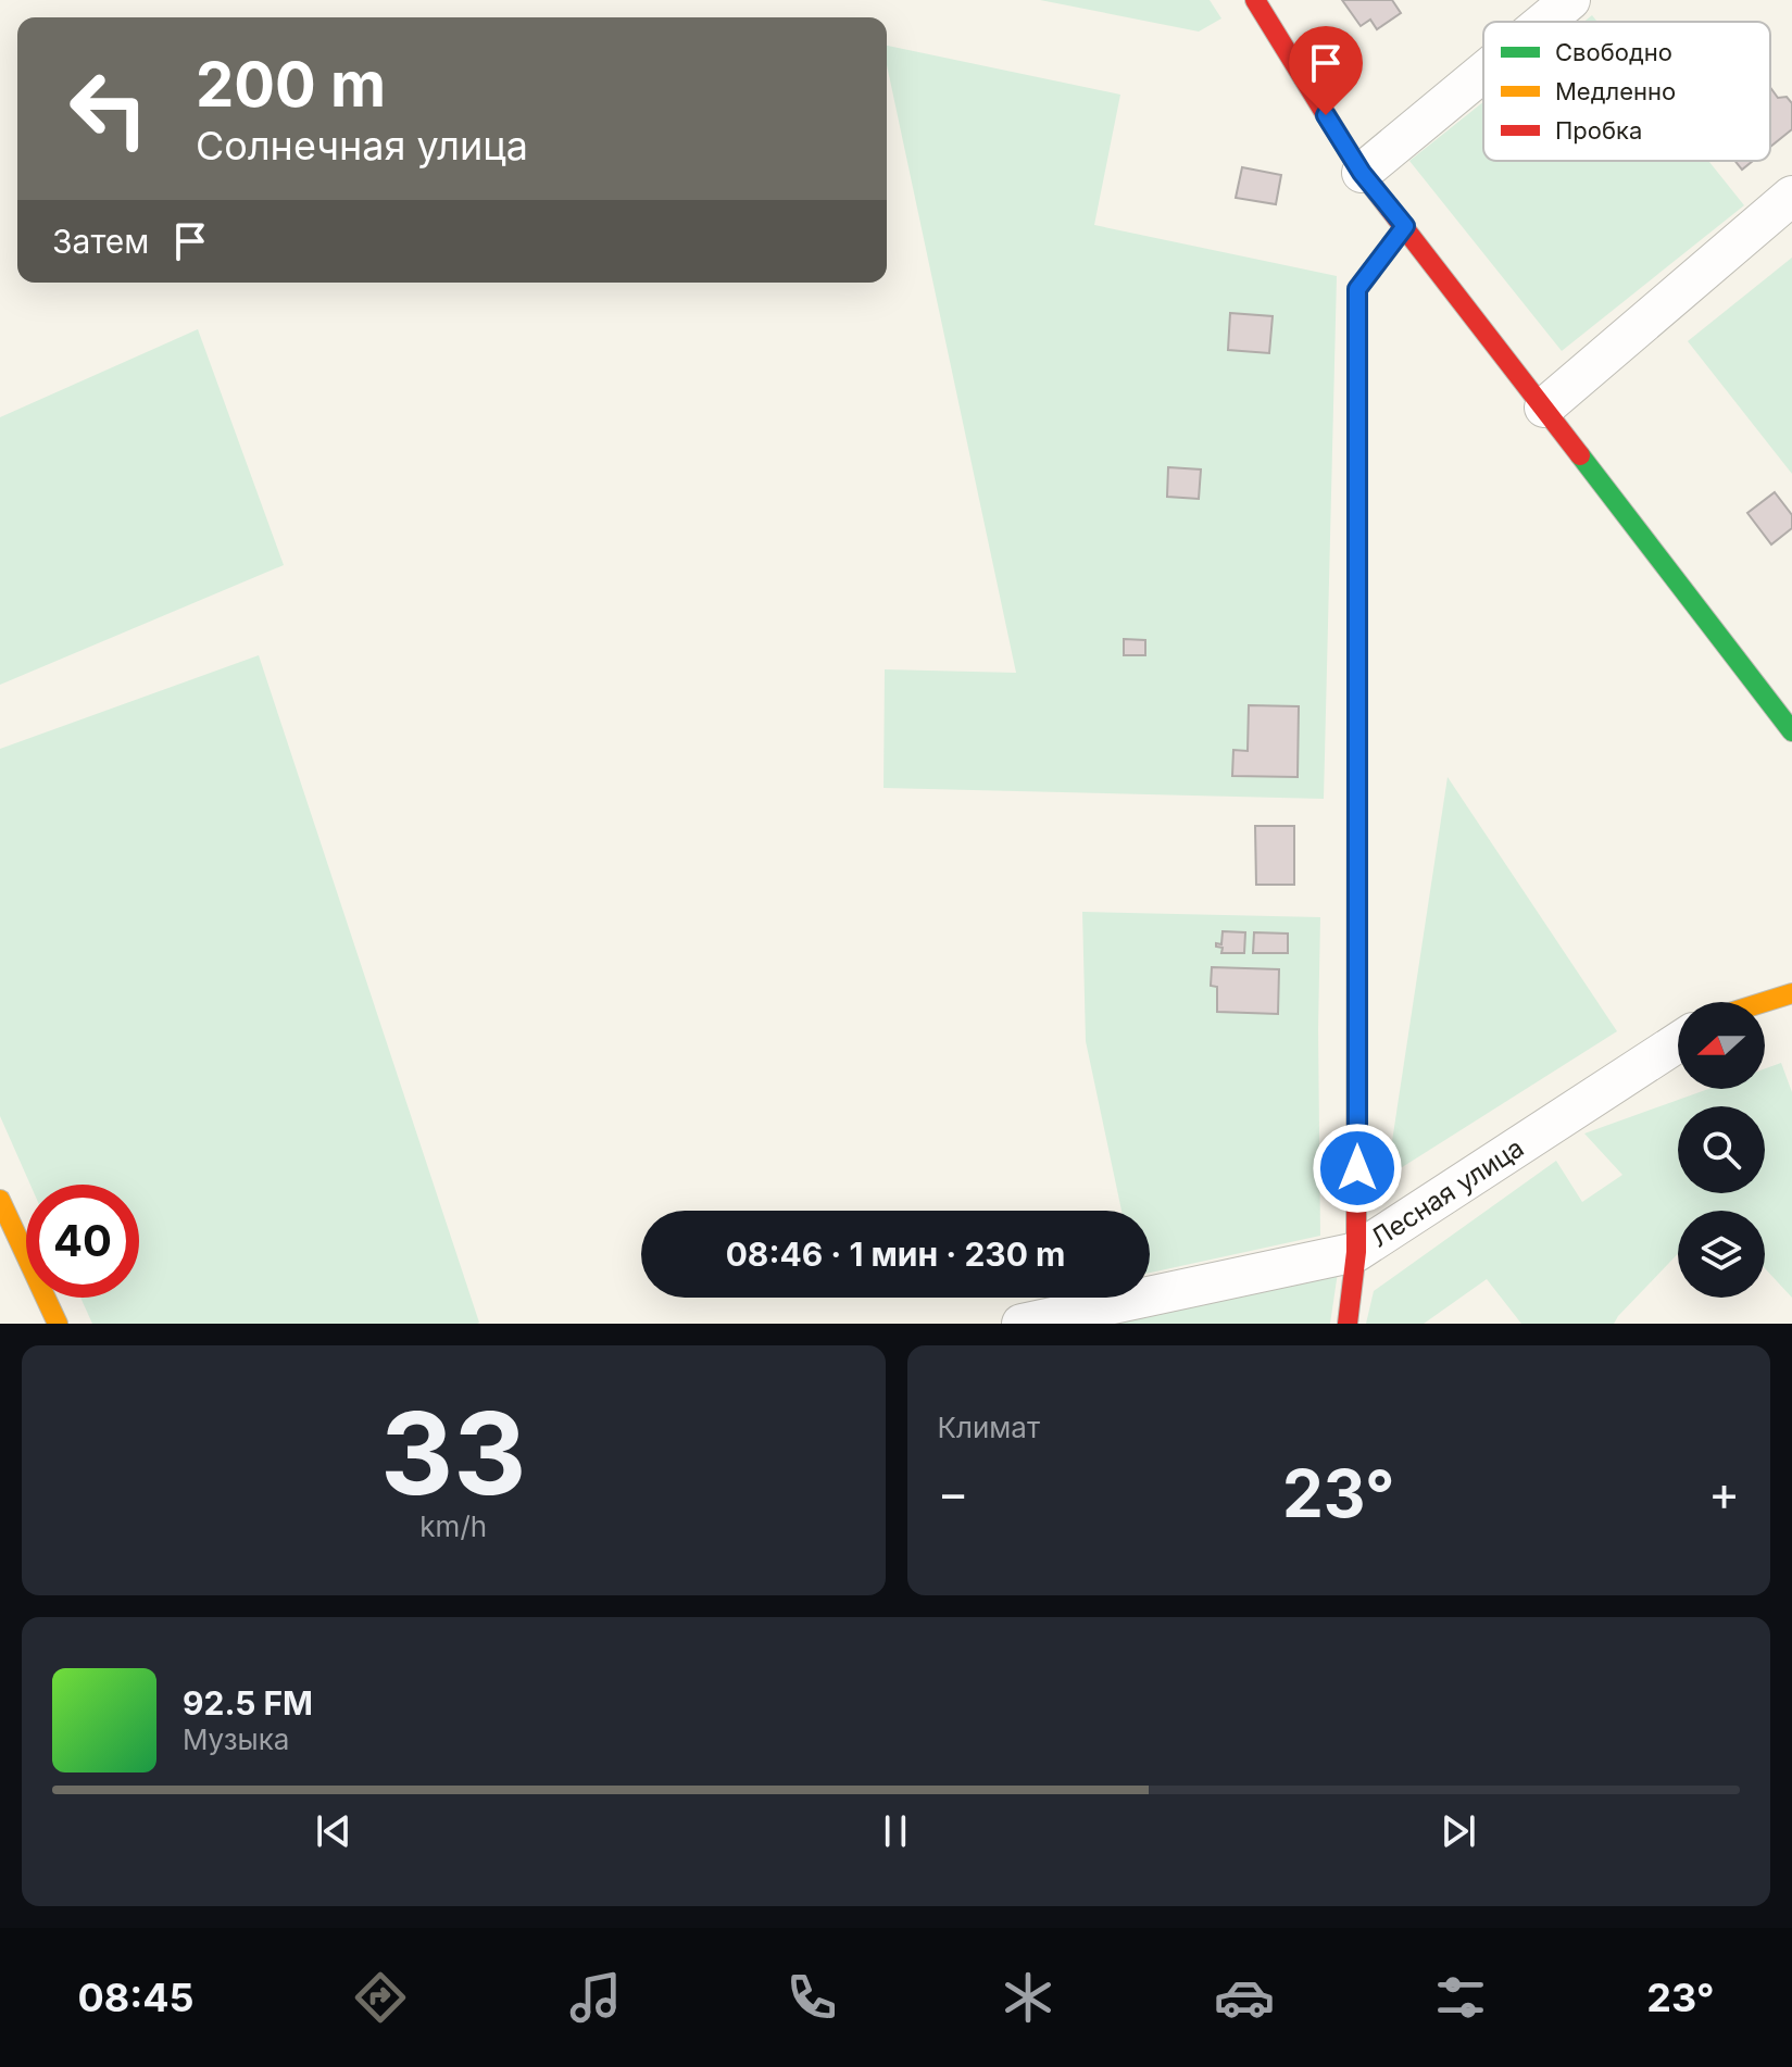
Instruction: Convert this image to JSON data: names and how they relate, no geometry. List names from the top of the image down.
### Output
{
  "streets": {
    "street": ["Лесная улица"]
  },
  "legend": ["Свободно", "Медленно", "Пробка"],
  "north": "left",
  "page": {
    "turn": ["200 m", "Солнечная улица"],
    "then": "Затем",
    "limit": "40",
    "trip": "08:46 · 1 мин · 230 m",
    "tile": [
      ["33", "km/h"],
      "Климат"
    ],
    "heat": ["−", "23°", "+"],
    "song": ["92.5 FM", "Музыка"],
    "tabs": ["08:45", "23°"]
  }
}
